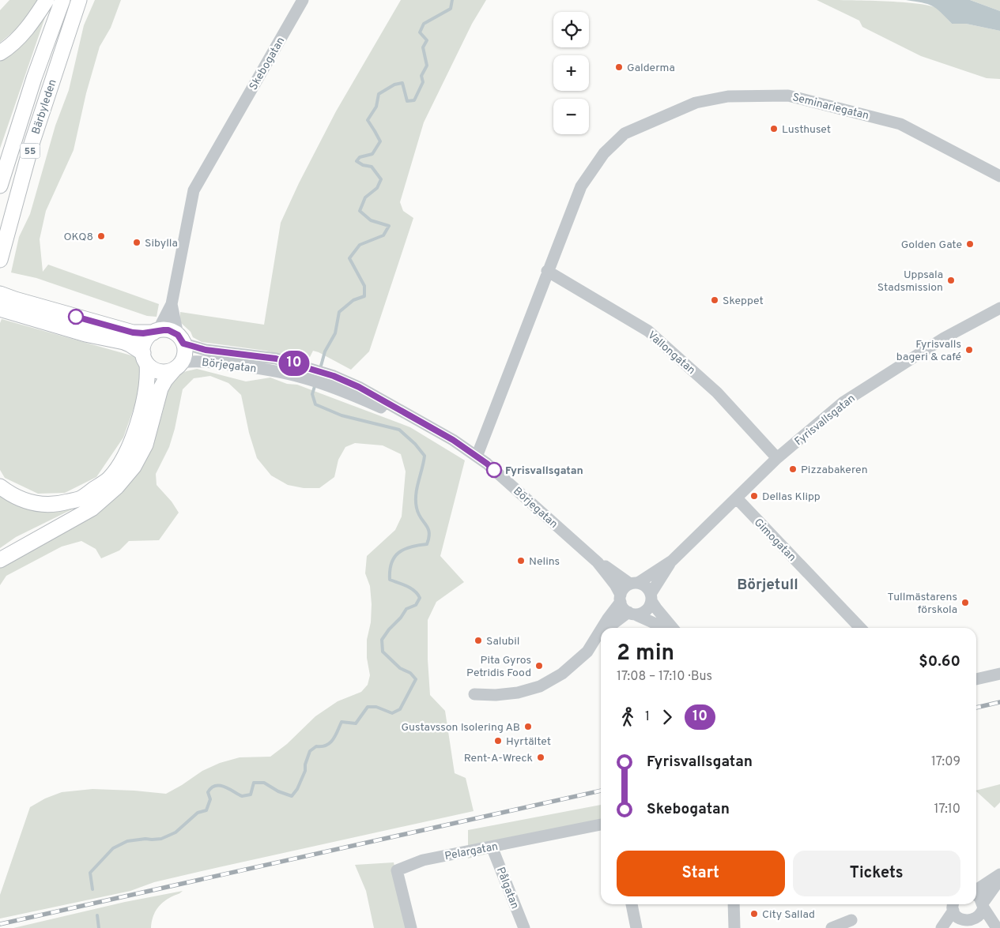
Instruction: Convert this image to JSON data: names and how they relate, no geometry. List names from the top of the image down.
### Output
{
  "streets": {
    "main road": ["Bärbyleden", "55"],
    "street": [
      "Skebogatan",
      "Seminariegatan",
      "Vallongatan",
      "Börjegatan",
      "Fyrisvallsgatan",
      "Gimogatan",
      "Pelargatan",
      "Pålgatan"
    ]
  },
  "crossings": [
    ["Skebogatan", "Börjegatan"],
    ["Seminariegatan", "Vallongatan"],
    ["Seminariegatan", "Börjegatan"],
    ["Vallongatan", "Fyrisvallsgatan"],
    ["Börjegatan", "Fyrisvallsgatan"],
    ["Fyrisvallsgatan", "Gimogatan"],
    ["Pelargatan", "Pålgatan"]
  ],
  "districts": ["Börjetull"],
  "places": [
    "Galderma",
    "Lusthuset",
    "OKQ8",
    "Sibylla",
    "Golden Gate",
    "Uppsala Stadsmission",
    "Skeppet",
    "Fyrisvalls bageri & café",
    "Pizzabakeren",
    "Fyrisvallsgatan",
    "Dellas Klipp",
    "Nelins",
    "Tullmästarens förskola",
    "Salubil",
    "Pita Gyros Petridis Food",
    "Gustavsson Isolering AB",
    "Hyrtältet",
    "Rent-A-Wreck",
    "City Sallad"
  ],
  "lines": ["bus line 10"],
  "page": {
    "on_map": "10",
    "map_buttons": ["+", "−"],
    "heading": ["2 min", "17:08 – 17:10 · Bus", "$0.60"],
    "legs": ["1", "10"],
    "list": [
      {
        "name": "Fyrisvallsgatan",
        "value": "17:09"
      },
      {
        "name": "Skebogatan",
        "value": "17:10"
      }
    ],
    "buttons": ["Start", "Tickets"]
  }
}
